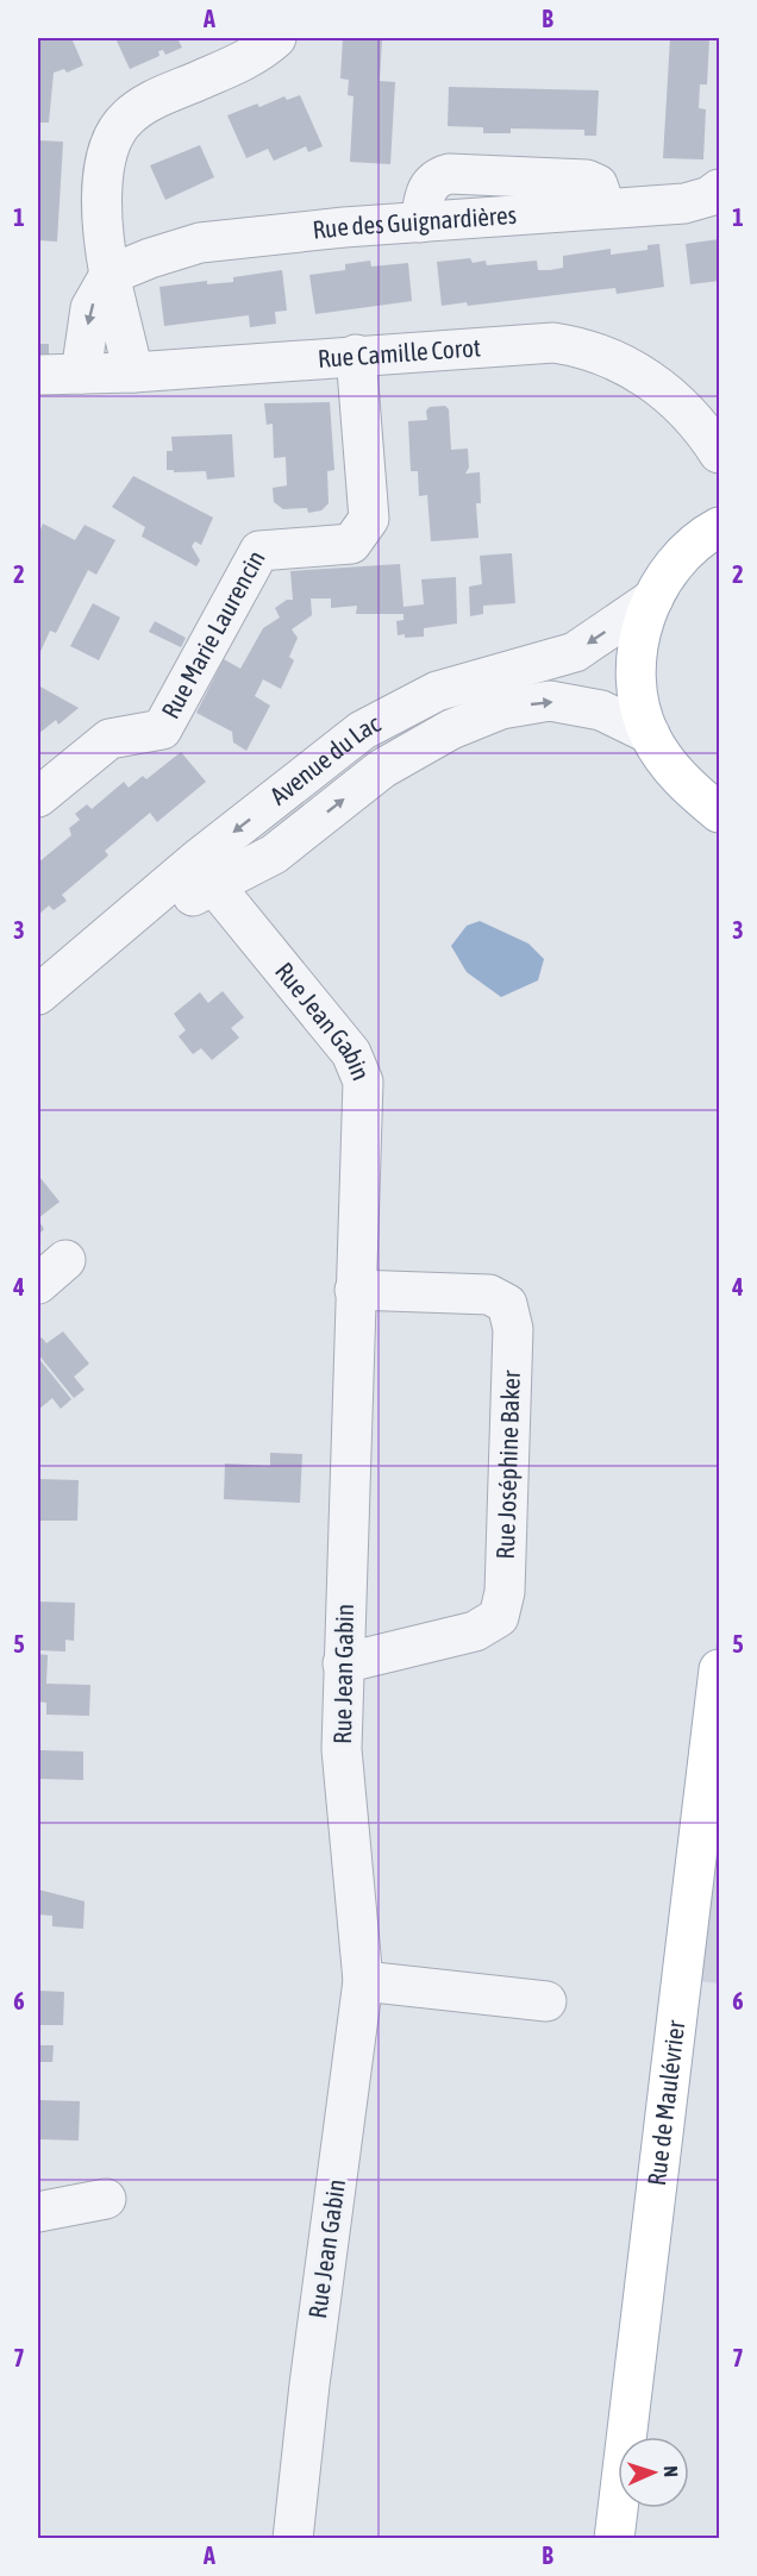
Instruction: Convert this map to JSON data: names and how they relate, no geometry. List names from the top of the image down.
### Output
{
  "streets": {
    "main road": ["Rue de Maulévrier"],
    "street": [
      "Rue des Guignardières",
      "Rue Camille Corot",
      "Rue Marie Laurencin",
      "Avenue du Lac",
      "Rue Jean Gabin",
      "Rue Joséphine Baker"
    ]
  },
  "crossings": [
    ["Rue Camille Corot", "Rue Marie Laurencin"],
    ["Avenue du Lac", "Rue Jean Gabin"],
    ["Rue Jean Gabin", "Rue Joséphine Baker"]
  ],
  "north": "right",
  "grid": {
    "columns": ["A", "B"],
    "rows": [
      "1",
      "2",
      "3",
      "4",
      "5",
      "6",
      "7"
    ]
  }
}
